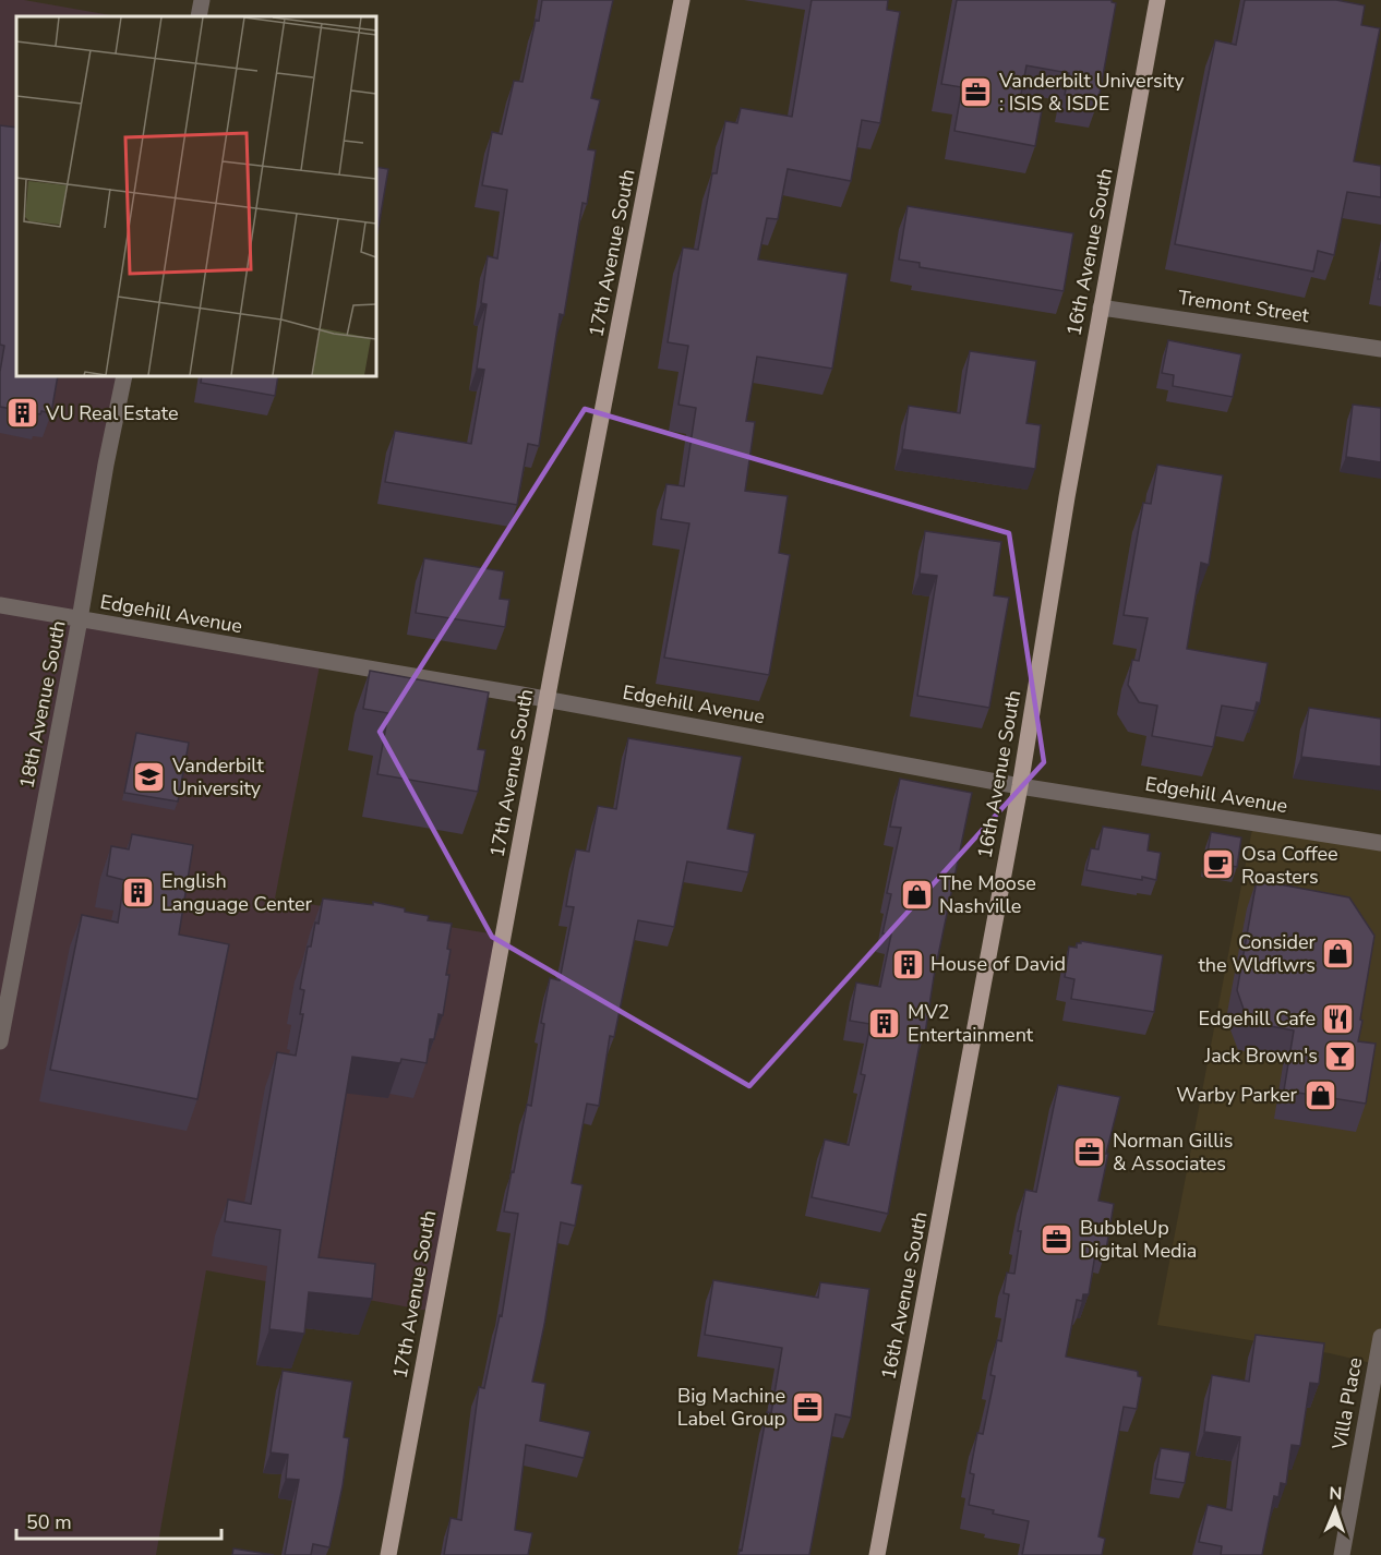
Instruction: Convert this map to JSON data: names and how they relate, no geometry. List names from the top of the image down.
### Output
{
  "streets": {
    "main road": ["16th Avenue South", "17th Avenue South"],
    "street": [
      "Tremont Street",
      "Edgehill Avenue",
      "18th Avenue South",
      "Villa Place"
    ]
  },
  "crossings": [
    ["16th Avenue South", "Tremont Street"],
    ["16th Avenue South", "Edgehill Avenue"],
    ["17th Avenue South", "Edgehill Avenue"],
    ["Edgehill Avenue", "18th Avenue South"]
  ],
  "places": {
    "office": [
      "Vanderbilt University : ISIS & ISDE",
      "Norman Gillis & Associates",
      "BubbleUp Digital Media",
      "Big Machine Label Group"
    ],
    "building": [
      "VU Real Estate",
      "English Language Center",
      "House of David",
      "MV2 Entertainment"
    ],
    "school or university": ["Vanderbilt University"],
    "cafe": ["Osa Coffee Roasters"],
    "shop": ["The Moose Nashville", "Consider the Wldflwrs", "Warby Parker"],
    "restaurant": ["Edgehill Cafe"],
    "bar": ["Jack Brown's"]
  },
  "scale_bar": "50 m",
  "north": "top"
}
